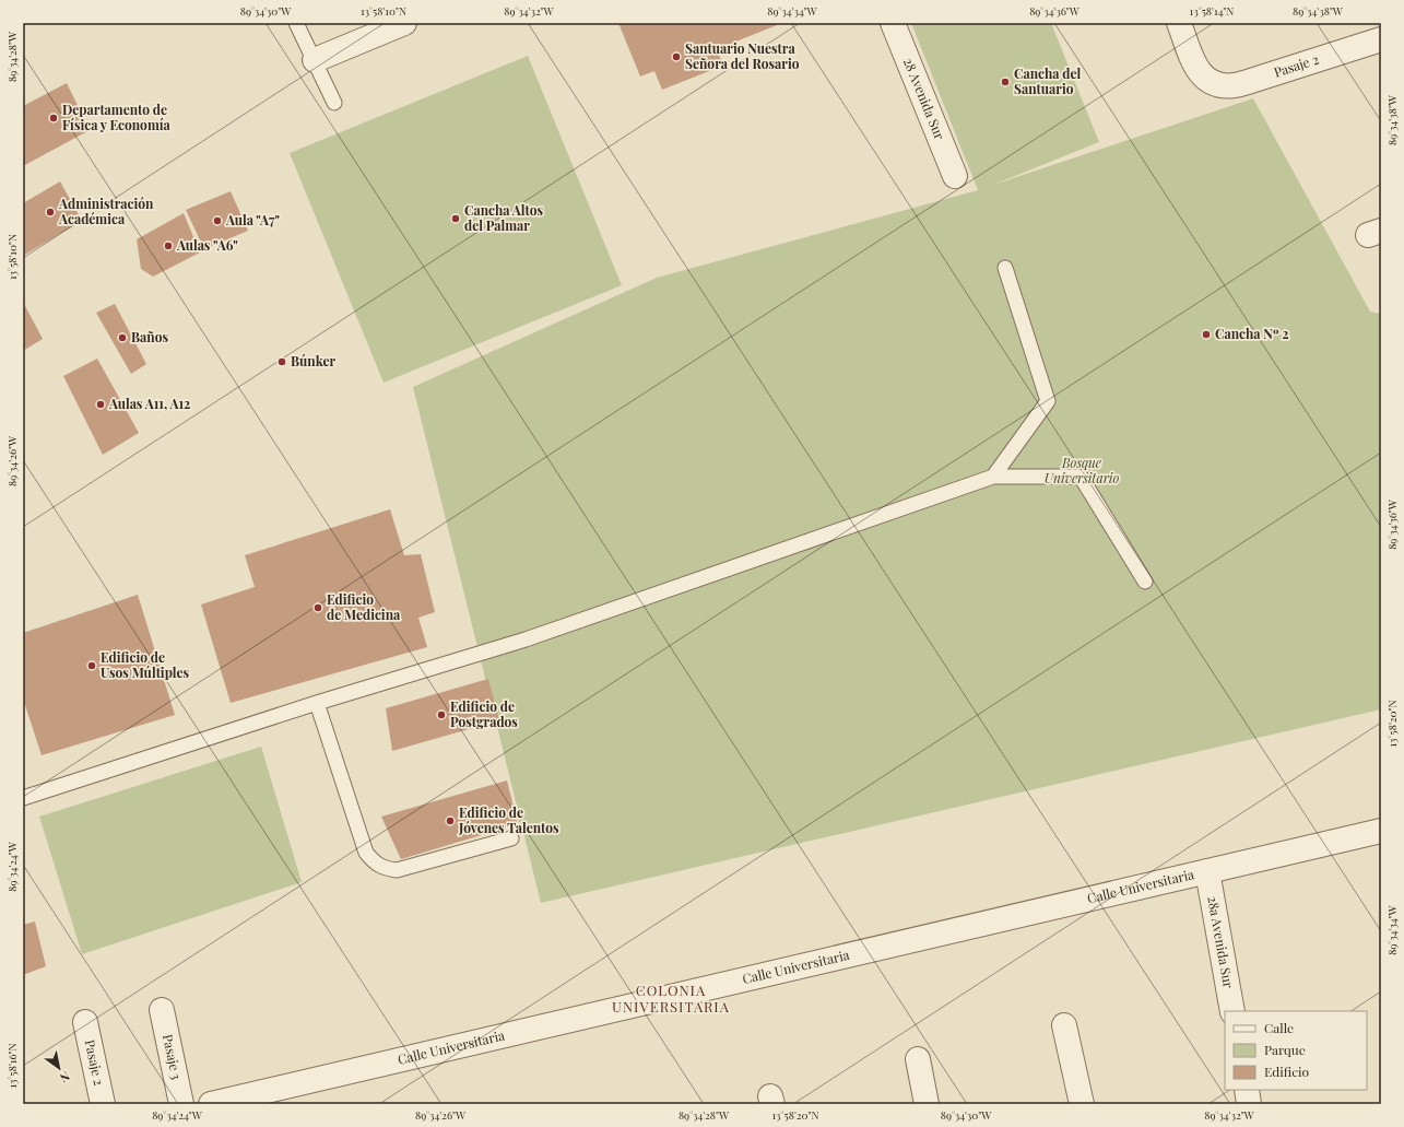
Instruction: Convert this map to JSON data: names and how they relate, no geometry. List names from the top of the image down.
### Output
{
  "streets": {
    "street": [
      "Pasaje 2",
      "28 Avenida Sur",
      "Calle Universitaria",
      "28a Avenida Sur",
      "Pasaje 3"
    ]
  },
  "crossings": [
    ["Calle Universitaria", "28a Avenida Sur"]
  ],
  "districts": ["COLONIA UNIVERSITARIA"],
  "parks": ["Bosque Universitario"],
  "places": [
    "Santuario Nuestra Señora del Rosario",
    "Cancha del Santuario",
    "Departamento de Física y Economía",
    "Administración Académica",
    "Cancha Altos del Palmar",
    "Aula \"A7\"",
    "Aulas \"A6\"",
    "Cancha Nº 2",
    "Baños",
    "Búnker",
    "Aulas A11, A12",
    "Edificio de Medicina",
    "Edificio de Usos Múltiples",
    "Edificio de Postgrados",
    "Edificio de Jóvenes Talentos"
  ],
  "legend": ["Calle", "Parque", "Edificio"],
  "north": "bottom right",
  "coordinates": [
    "89°34'30\"W",
    "13°58'10\"N",
    "89°34'32\"W",
    "89°34'34\"W",
    "89°34'36\"W",
    "13°58'14\"N",
    "89°34'38\"W",
    "89°34'28\"W",
    "89°34'26\"W",
    "13°58'20\"N",
    "89°34'24\"W",
    "13°58'16\"N"
  ]
}
